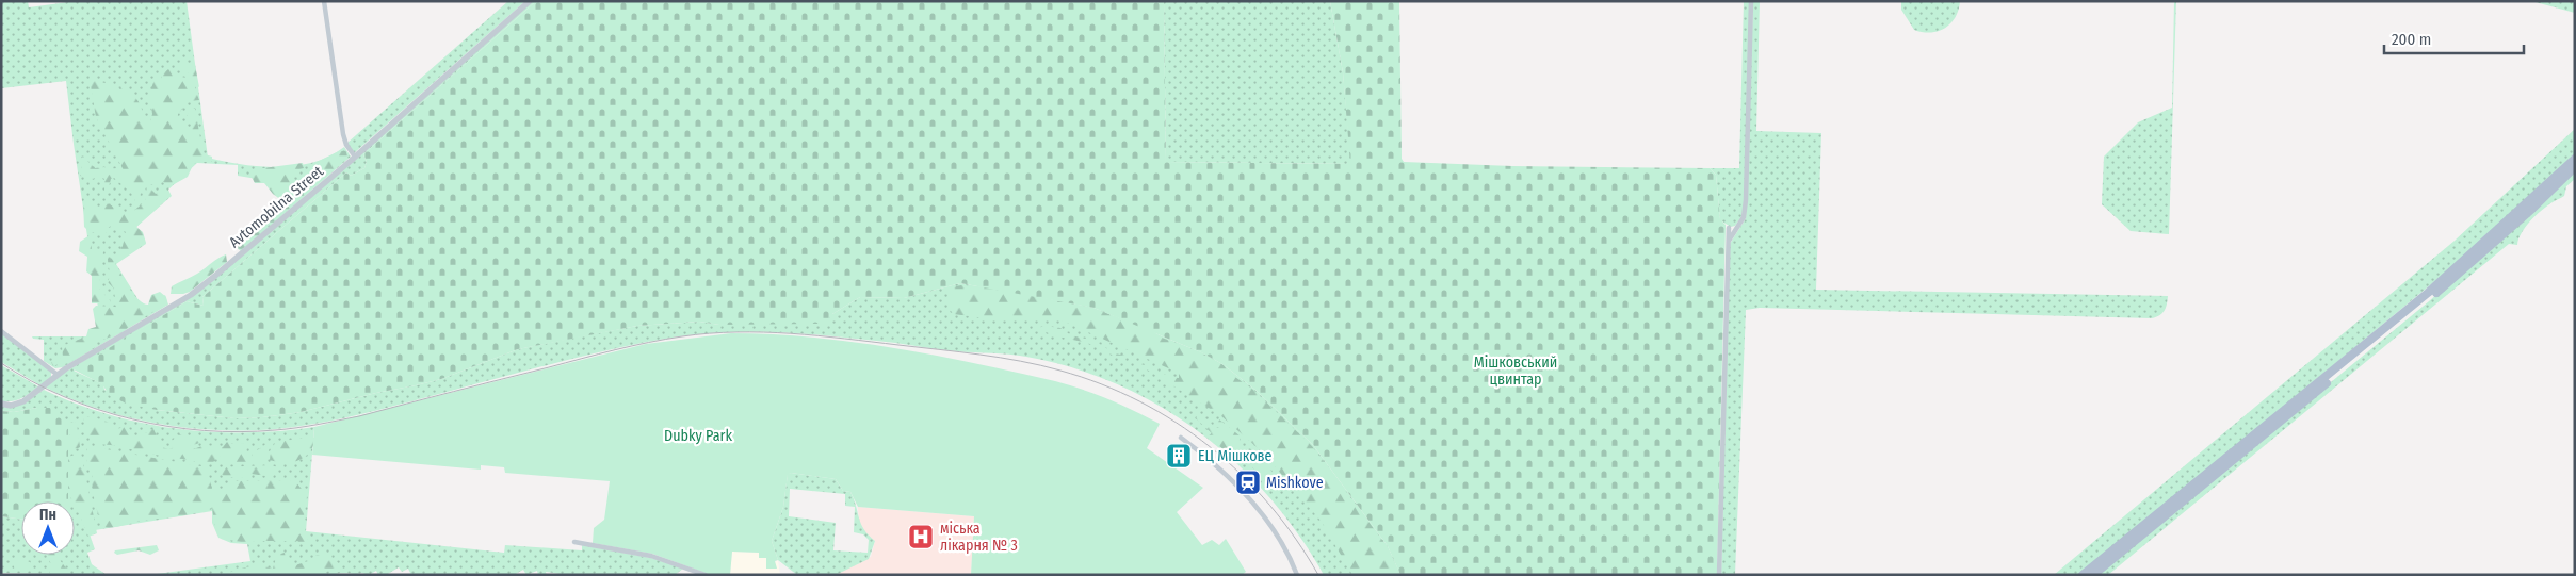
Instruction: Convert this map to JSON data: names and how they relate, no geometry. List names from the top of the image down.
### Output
{
  "streets": {
    "street": ["Avtomobilna Street"]
  },
  "parks": ["Мішковський цвинтар", "Dubky Park"],
  "places": {
    "building": ["ЕЦ Мішкове"],
    "station": ["Mishkove"],
    "hospital": ["міська лікарня № 3"]
  },
  "scale_bar": "200 m",
  "north": "top"
}
